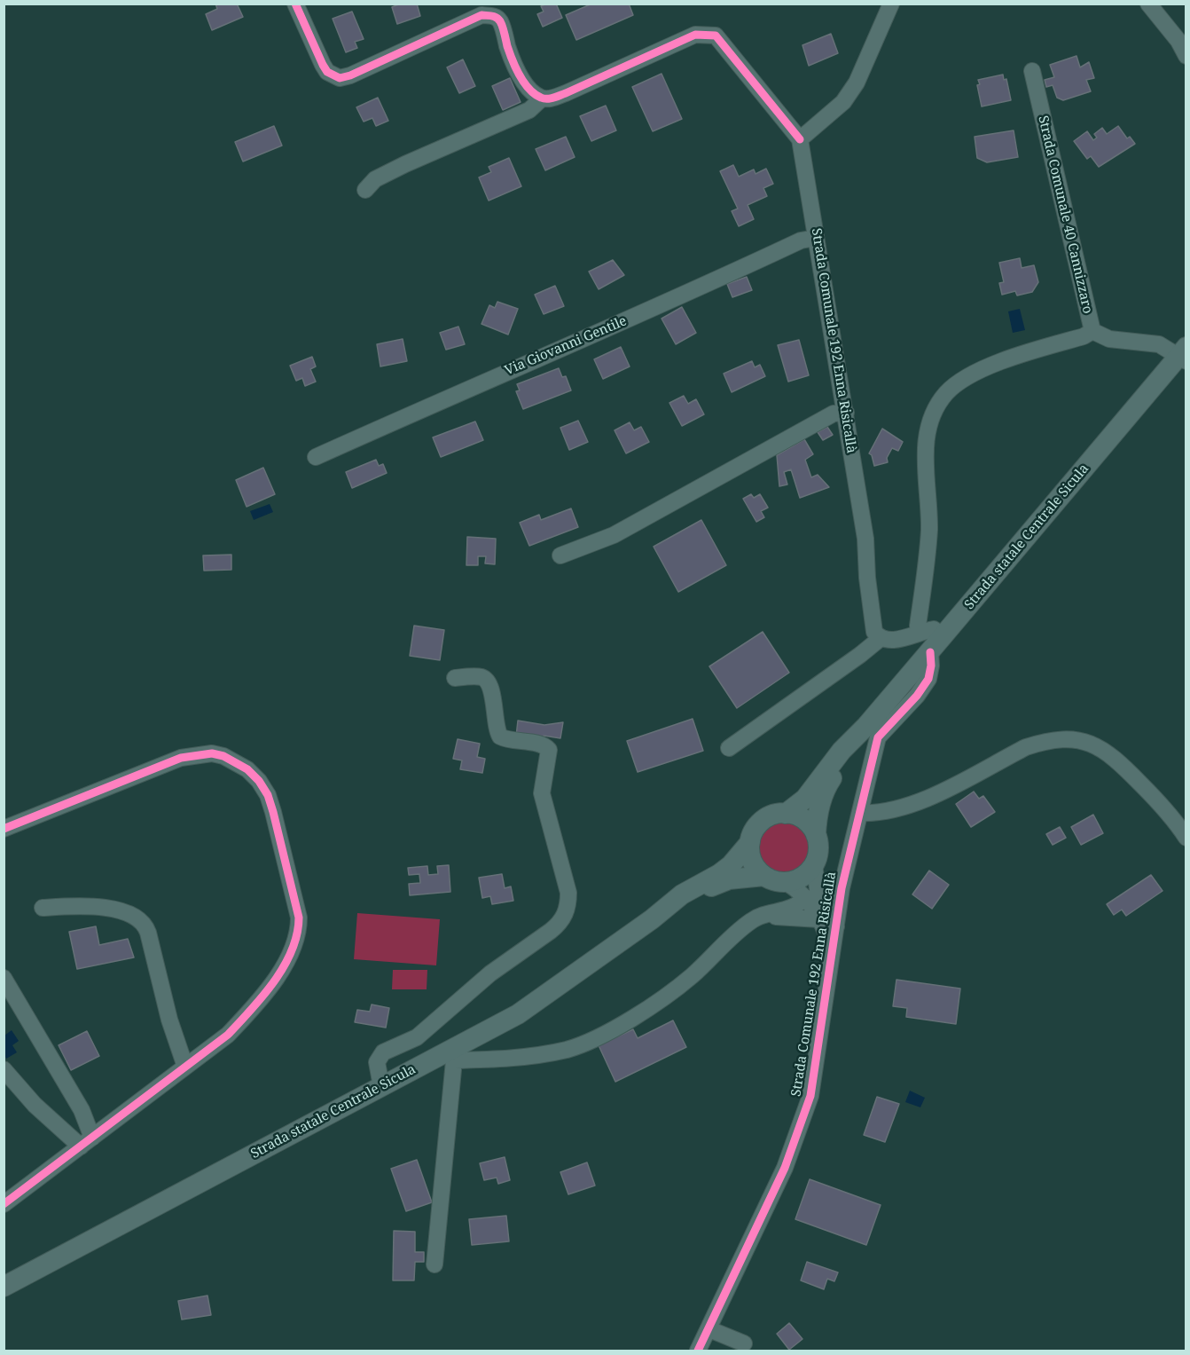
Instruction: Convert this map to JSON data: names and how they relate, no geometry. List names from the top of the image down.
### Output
{
  "streets": {
    "main road": ["Strada statale Centrale Sicula"],
    "street": ["Strada Comunale 40 Cannizzaro", "Strada Comunale 192 Enna Risicallà", "Via Giovanni Gentile"]
  },
  "crossings": [
    ["Strada Comunale 40 Cannizzaro", "Strada statale Centrale Sicula"],
    ["Strada Comunale 192 Enna Risicallà", "Via Giovanni Gentile"],
    ["Strada Comunale 192 Enna Risicallà", "Strada statale Centrale Sicula"]
  ]
}
